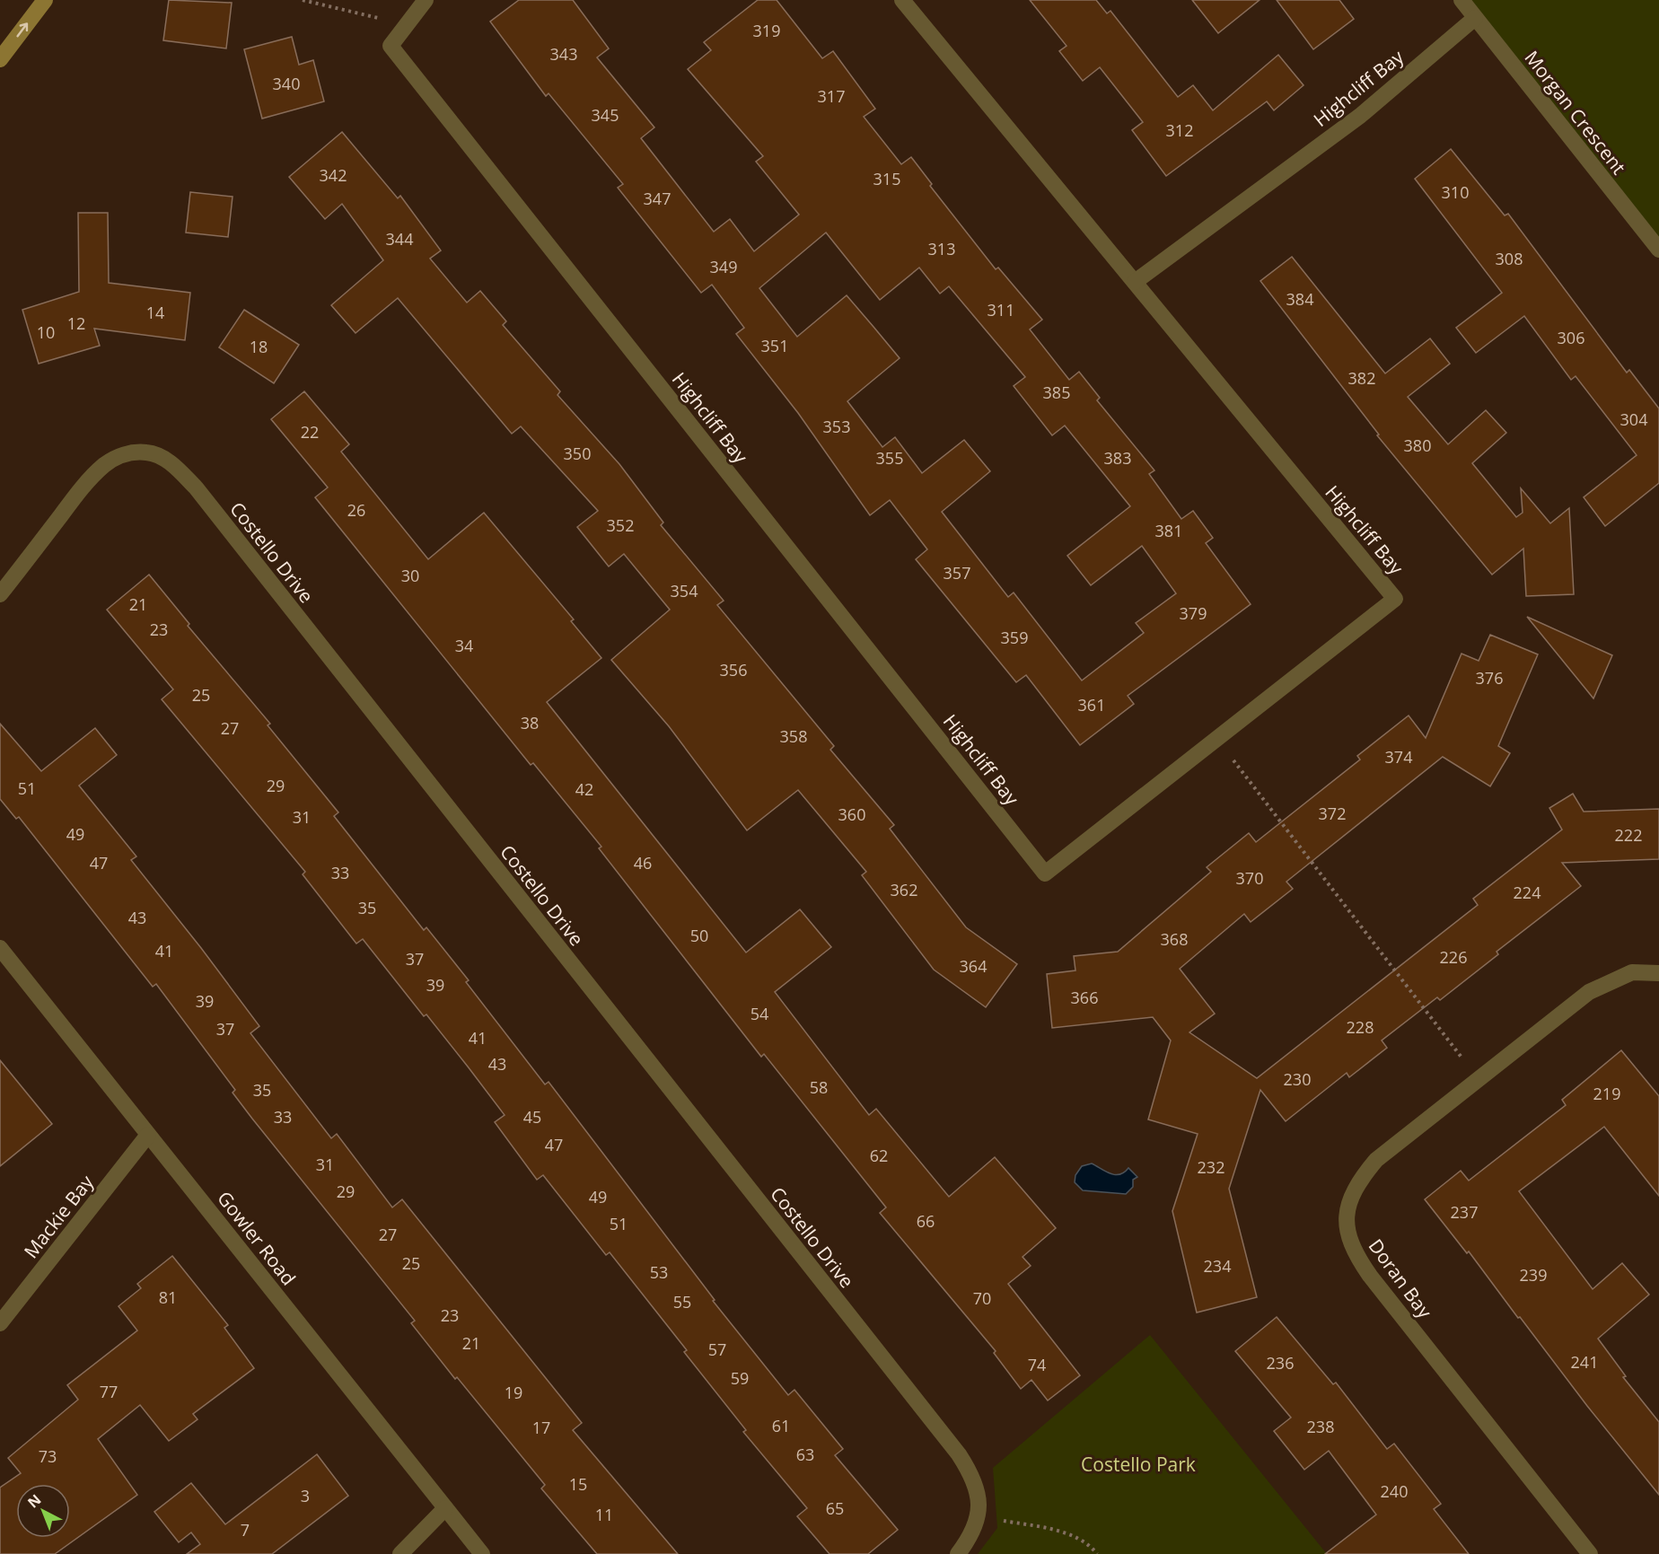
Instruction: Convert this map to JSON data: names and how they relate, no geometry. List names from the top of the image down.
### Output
{
  "streets": {
    "street": [
      "Highcliff Bay",
      "Morgan Crescent",
      "Costello Drive",
      "Mackie Bay",
      "Gowler Road",
      "Doran Bay"
    ]
  },
  "crossings": [
    ["Highcliff Bay", "Morgan Crescent"],
    ["Mackie Bay", "Gowler Road"]
  ],
  "parks": ["Costello Park"],
  "house_numbers": [
    "319",
    "343",
    "340",
    "317",
    "345",
    "312",
    "342",
    "315",
    "310",
    "347",
    "344",
    "313",
    "308",
    "349",
    "384",
    "311",
    "14",
    "12",
    "10",
    "306",
    "351",
    "18",
    "382",
    "385",
    "304",
    "353",
    "22",
    "380",
    "350",
    "355",
    "383",
    "26",
    "352",
    "381",
    "357",
    "30",
    "354",
    "21",
    "379",
    "23",
    "359",
    "34",
    "356",
    "376",
    "25",
    "361",
    "38",
    "27",
    "358",
    "374",
    "29",
    "51",
    "42",
    "372",
    "360",
    "31",
    "49",
    "222",
    "47",
    "46",
    "33",
    "370",
    "362",
    "224",
    "35",
    "43",
    "50",
    "368",
    "41",
    "226",
    "37",
    "364",
    "39",
    "366",
    "39",
    "54",
    "228",
    "37",
    "41",
    "43",
    "230",
    "58",
    "35",
    "219",
    "33",
    "45",
    "47",
    "62",
    "31",
    "232",
    "29",
    "49",
    "237",
    "66",
    "51",
    "27",
    "25",
    "234",
    "53",
    "239",
    "81",
    "70",
    "55",
    "23",
    "21",
    "57",
    "241",
    "236",
    "74",
    "59",
    "77",
    "19",
    "61",
    "238",
    "17",
    "63",
    "73",
    "15",
    "240",
    "3",
    "65",
    "11",
    "7"
  ],
  "north": "top left"
}
